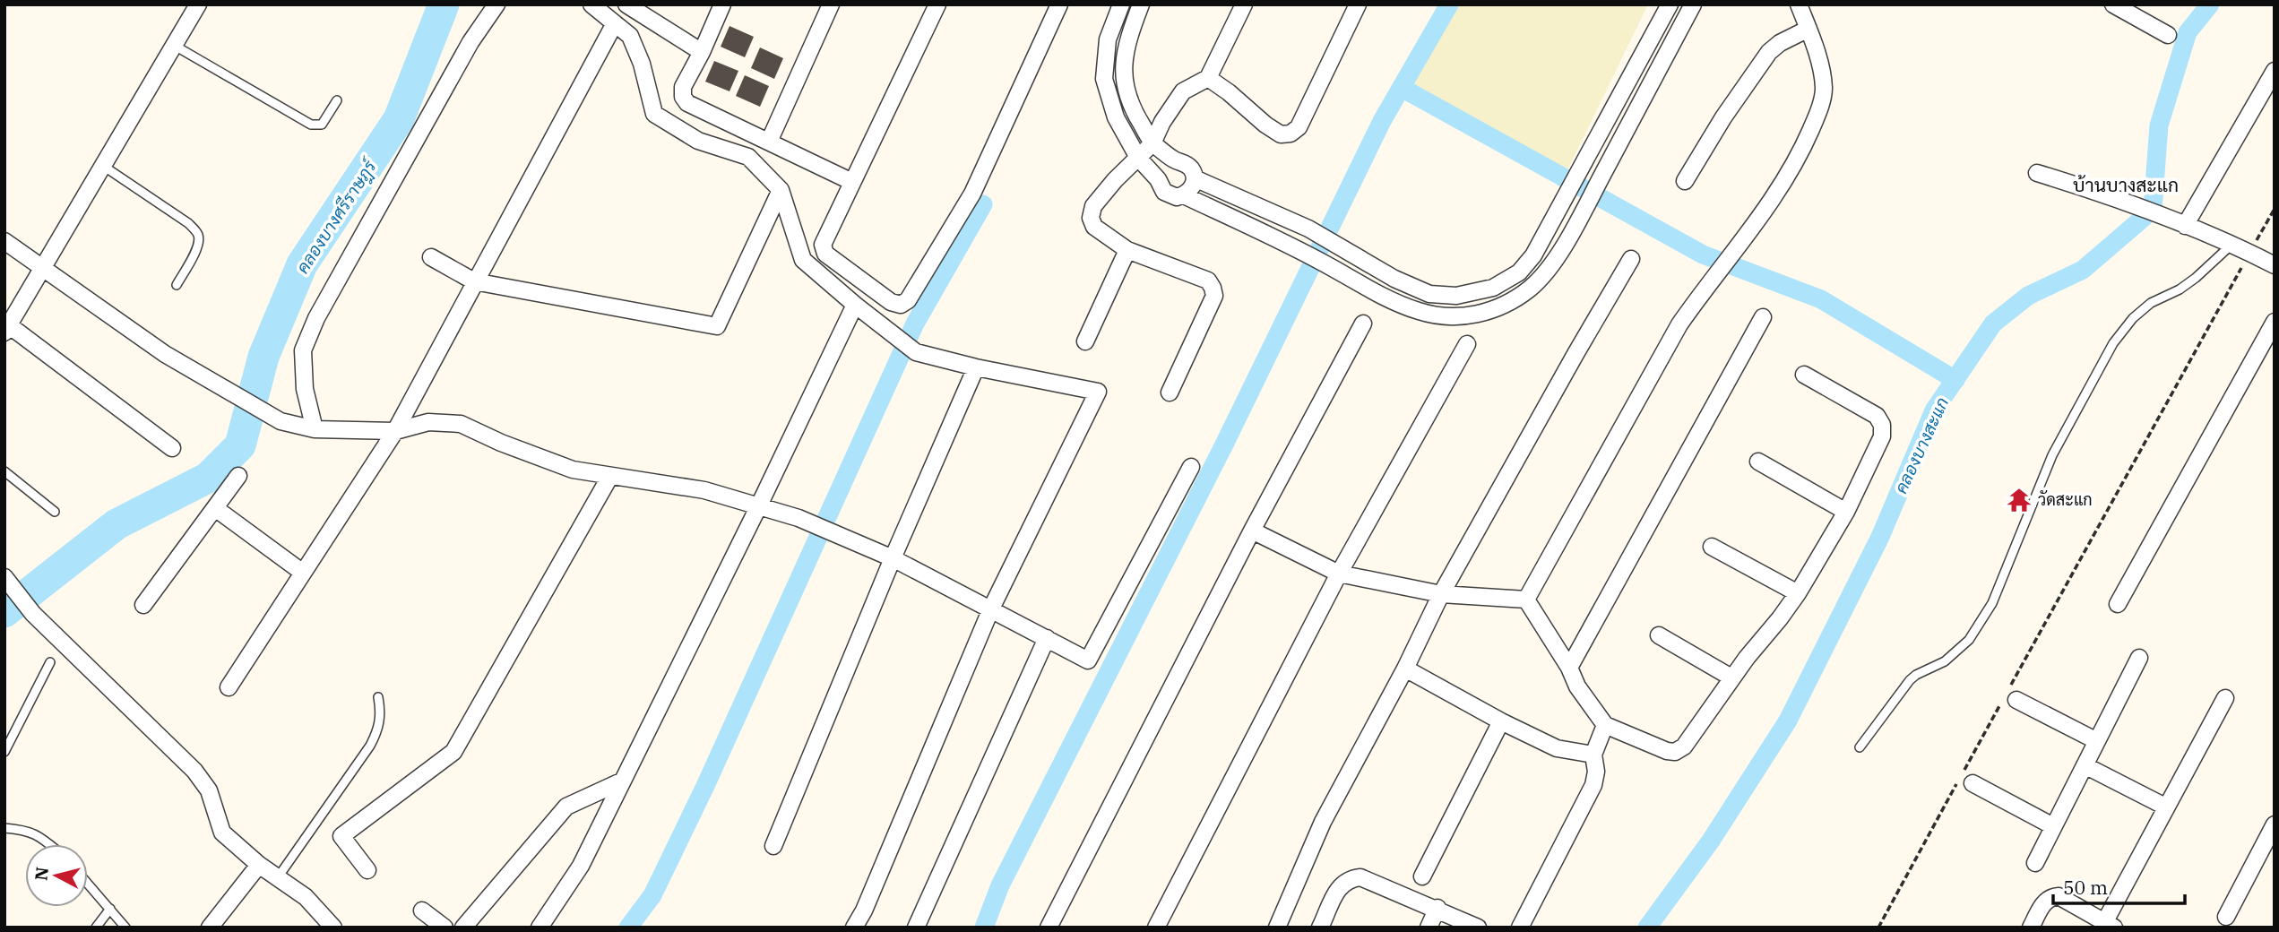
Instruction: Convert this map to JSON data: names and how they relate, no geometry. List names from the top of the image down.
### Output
{
  "districts": ["บ้านบางสะแก"],
  "water": ["คลองบางศรีราษฎร์", "คลองบางสะแก"],
  "places": {
    "temple": ["วัดสะแก"]
  },
  "scale_bar": "50 m",
  "north": "left"
}
